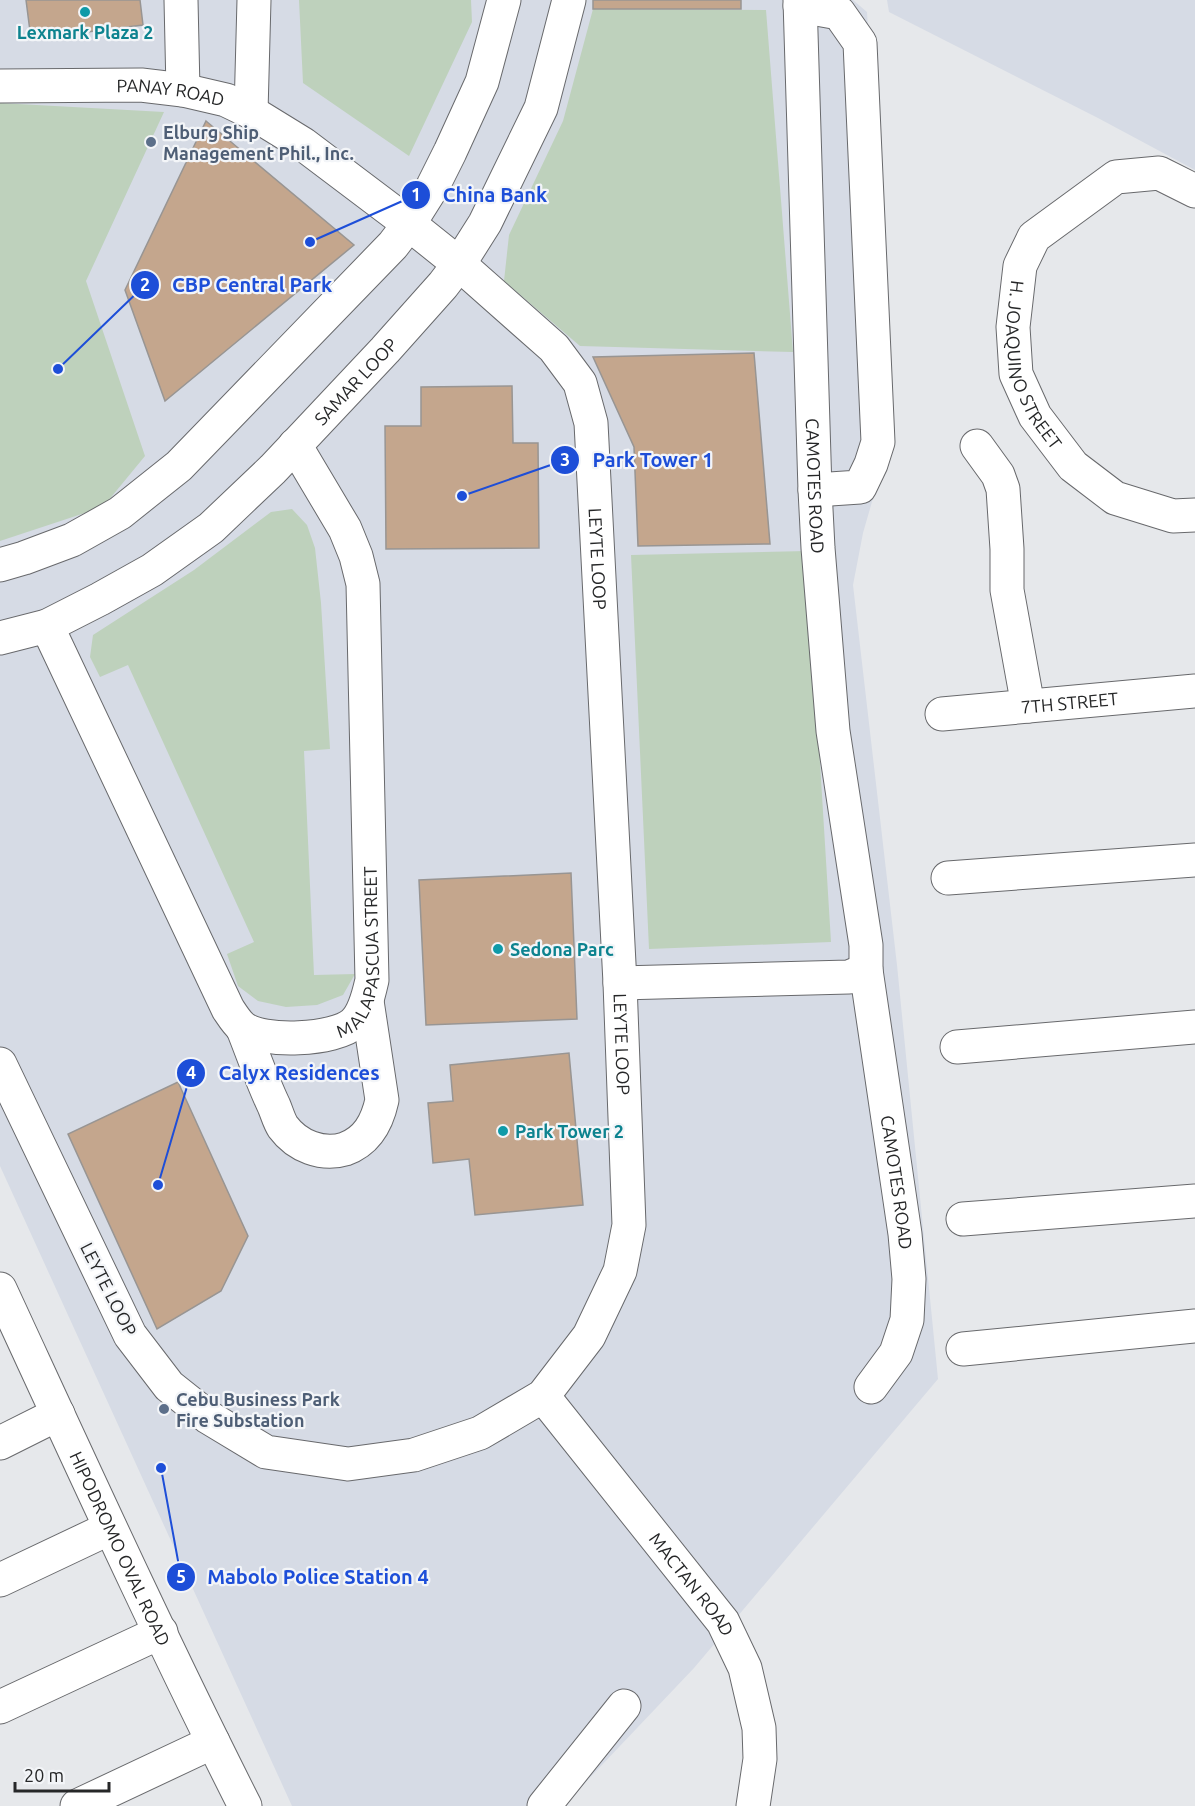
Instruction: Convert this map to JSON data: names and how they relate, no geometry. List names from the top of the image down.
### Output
{
  "streets": {
    "street": [
      "PANAY ROAD",
      "H. JOAQUINO STREET",
      "SAMAR LOOP",
      "CAMOTES ROAD",
      "LEYTE LOOP",
      "7TH STREET",
      "MALAPASCUA STREET",
      "HIPODROMO OVAL ROAD",
      "MACTAN ROAD"
    ]
  },
  "crossings": [
    ["PANAY ROAD", "LEYTE LOOP"],
    ["SAMAR LOOP", "LEYTE LOOP"],
    ["SAMAR LOOP", "MALAPASCUA STREET"],
    ["LEYTE LOOP", "MACTAN ROAD"]
  ],
  "places": [
    "Lexmark Plaza 2",
    "Elburg Ship Management Phil., Inc.",
    "China Bank",
    "CBP Central Park",
    "Park Tower 1",
    "Sedona Parc",
    "Park Tower 2",
    "Calyx Residences",
    "Cebu Business Park Fire Substation",
    "Mabolo Police Station 4"
  ],
  "scale_bar": "20 m"
}
